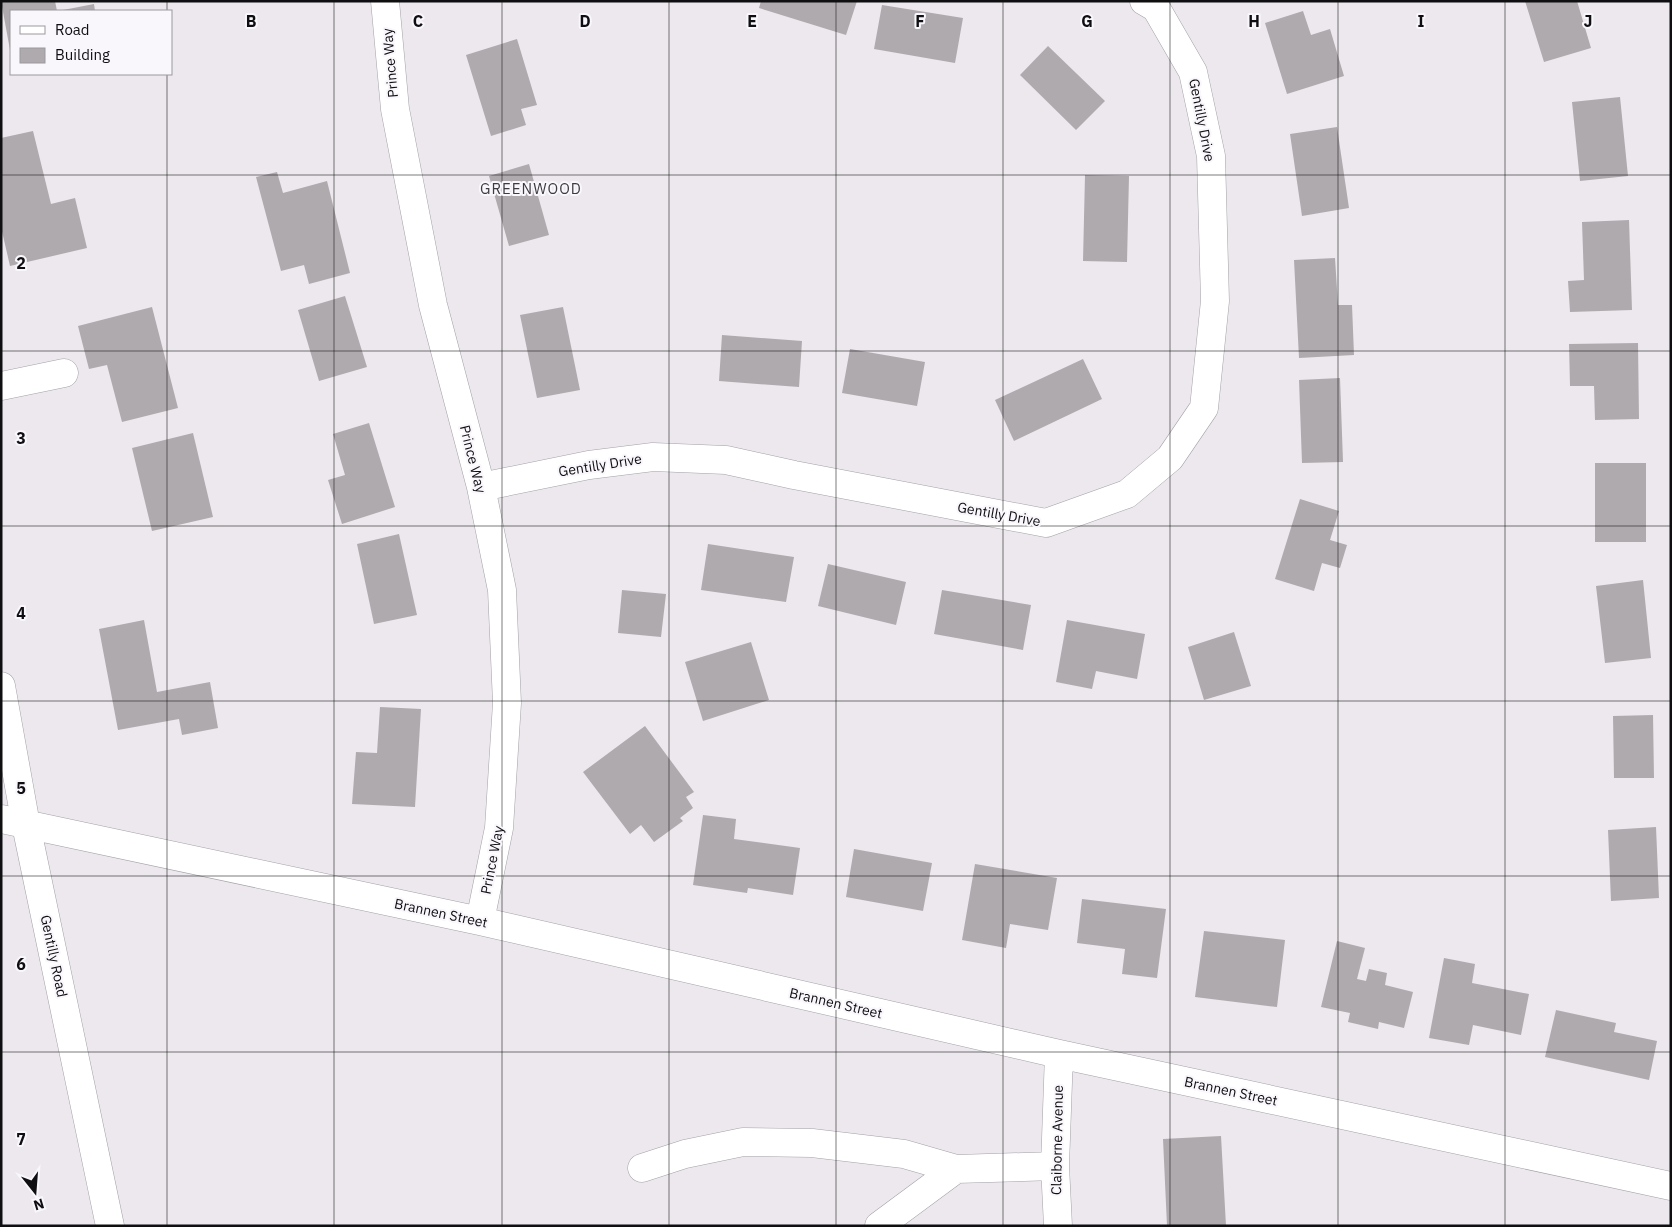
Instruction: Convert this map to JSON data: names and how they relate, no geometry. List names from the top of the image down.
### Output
{
  "streets": {
    "street": [
      "Prince Way",
      "Gentilly Drive",
      "Brannen Street",
      "Gentilly Road",
      "Claiborne Avenue"
    ]
  },
  "crossings": [
    ["Prince Way", "Gentilly Drive"],
    ["Prince Way", "Brannen Street"],
    ["Brannen Street", "Gentilly Road"],
    ["Brannen Street", "Claiborne Avenue"]
  ],
  "districts": ["GREENWOOD"],
  "legend": ["Road", "Building"],
  "north": "bottom",
  "grid": {
    "columns": [
      "B",
      "C",
      "D",
      "E",
      "F",
      "G",
      "H",
      "I",
      "J"
    ],
    "rows": [
      "2",
      "3",
      "4",
      "5",
      "6",
      "7"
    ]
  }
}
